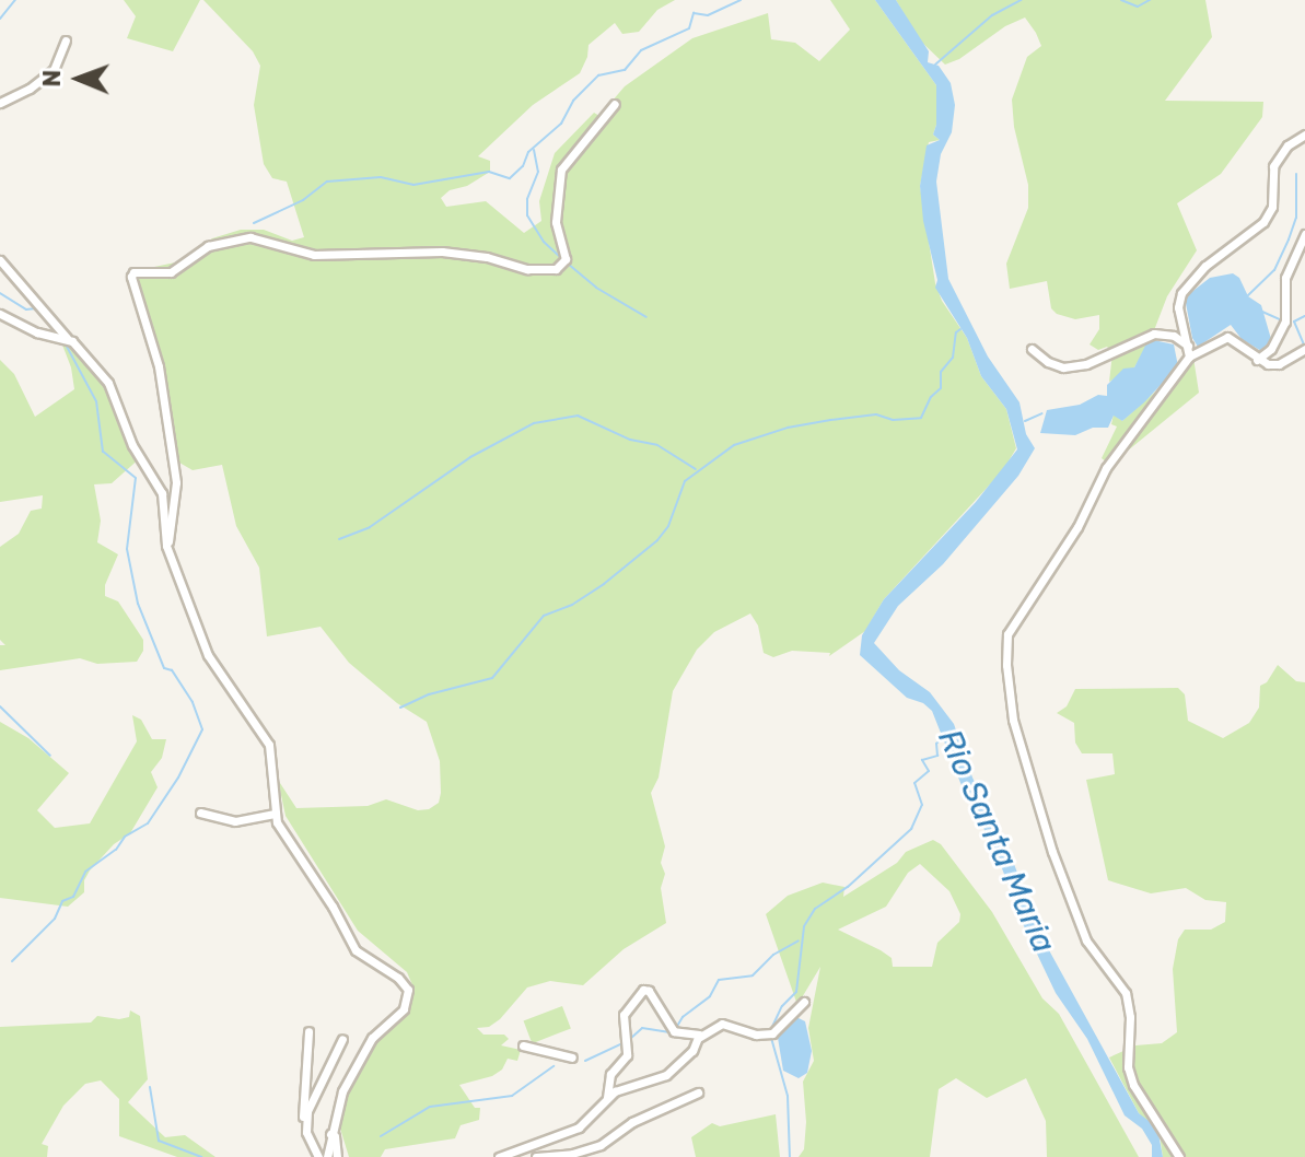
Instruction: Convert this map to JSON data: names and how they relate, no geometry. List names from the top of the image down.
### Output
{
  "water": ["Rio Santa Maria"],
  "north": "left"
}
